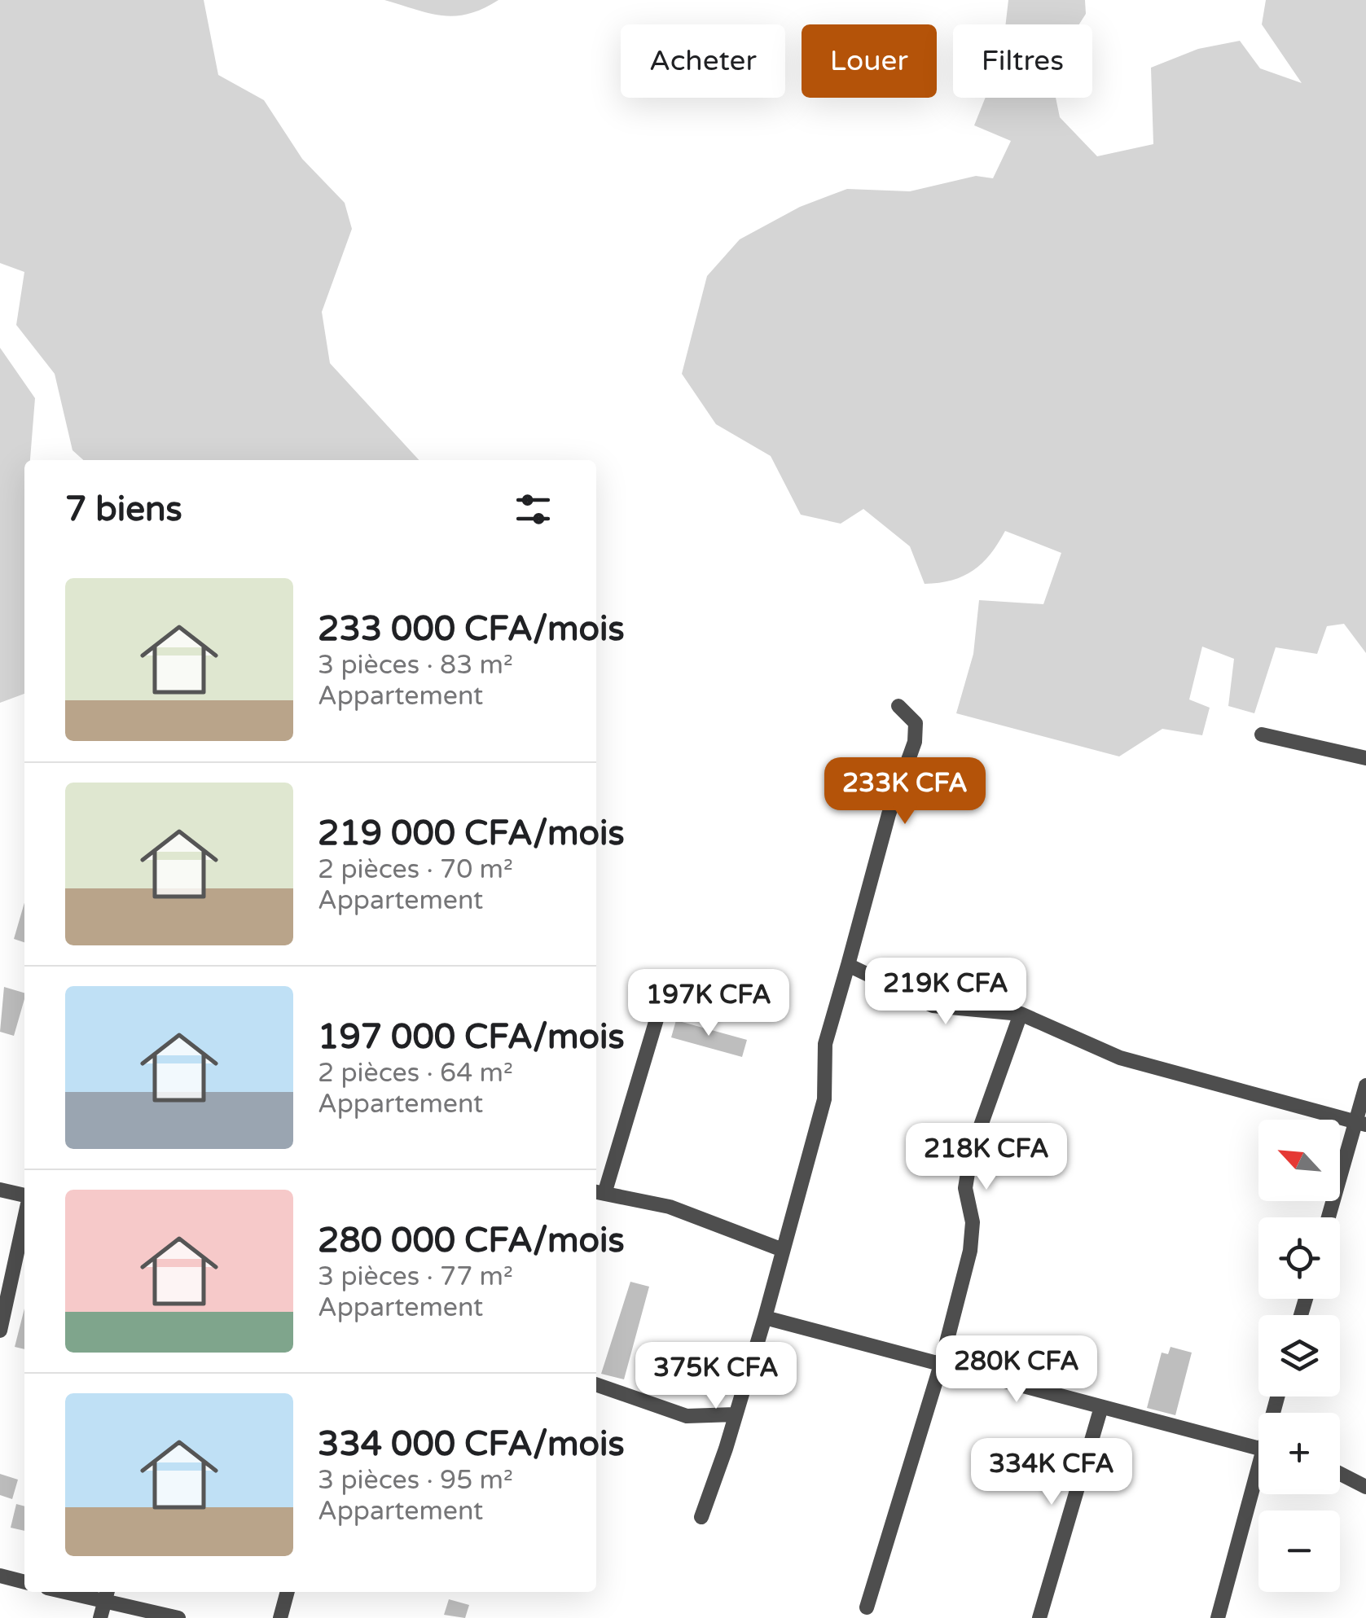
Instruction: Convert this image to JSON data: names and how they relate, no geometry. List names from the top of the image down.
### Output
{
  "north": "top left",
  "page": {
    "chip": ["Acheter", "Louer", "Filtres"],
    "heading": "7 biens",
    "list": [
      {
        "name": "233 000 CFA/mois",
        "note": "3 pièces · 83 m² · Appartement"
      },
      {
        "name": "219 000 CFA/mois",
        "note": "2 pièces · 70 m² · Appartement"
      },
      {
        "name": "197 000 CFA/mois",
        "note": "2 pièces · 64 m² · Appartement"
      },
      {
        "name": "280 000 CFA/mois",
        "note": "3 pièces · 77 m² · Appartement"
      },
      {
        "name": "334 000 CFA/mois",
        "note": "3 pièces · 95 m² · Appartement"
      }
    ],
    "price": [
      "233K CFA",
      "219K CFA",
      "197K CFA",
      "218K CFA",
      "280K CFA",
      "375K CFA",
      "334K CFA"
    ],
    "map_buttons": ["+", "−"]
  }
}
